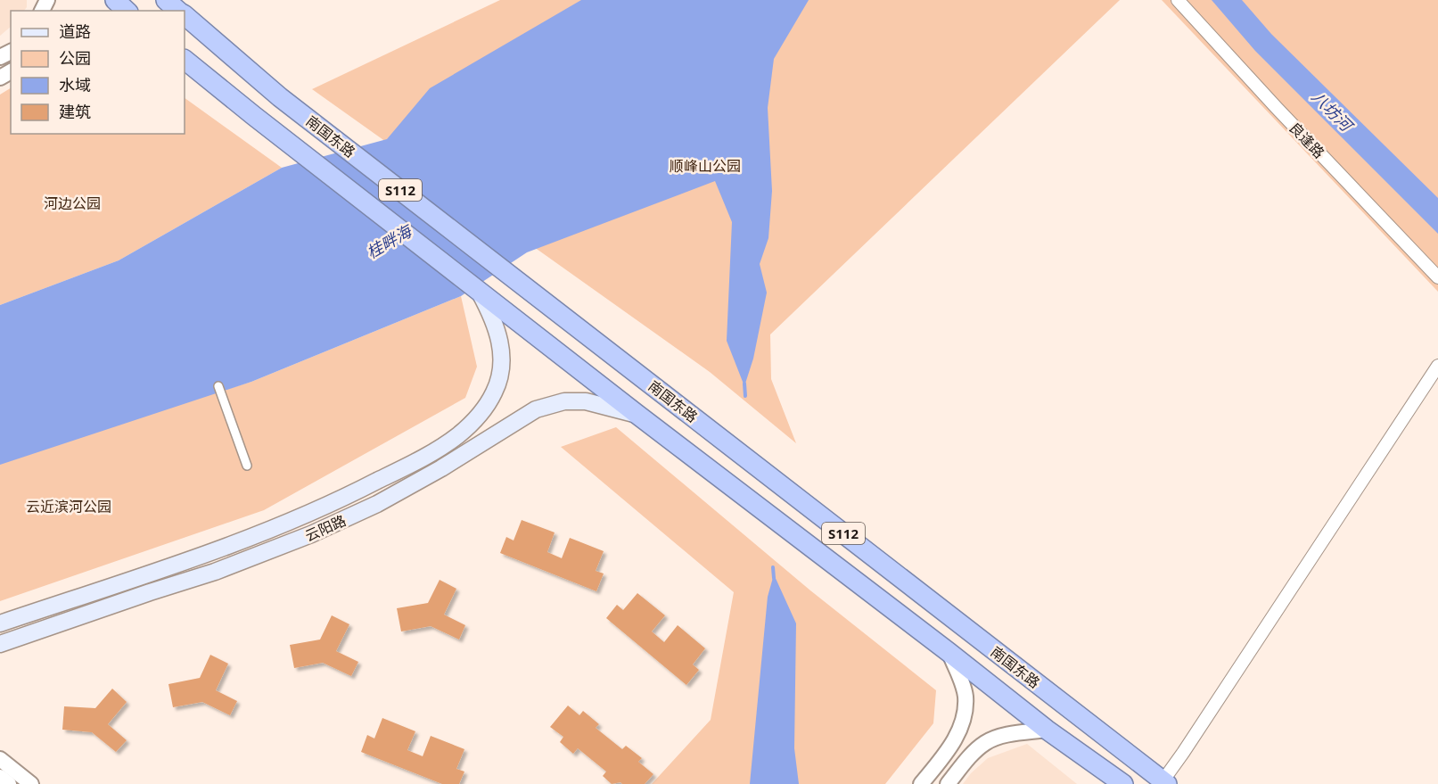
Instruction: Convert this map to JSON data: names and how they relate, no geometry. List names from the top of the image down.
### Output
{
  "streets": {
    "highway": ["南国东路", "S112"],
    "main road": ["云阳路"],
    "street": ["良逢路"]
  },
  "crossings": [
    ["南国东路", "云阳路"]
  ],
  "water": ["八坊河", "桂畔海"],
  "parks": ["顺峰山公园", "河边公园", "云近滨河公园"],
  "legend": [
    "道路",
    "公园",
    "水域",
    "建筑"
  ]
}
